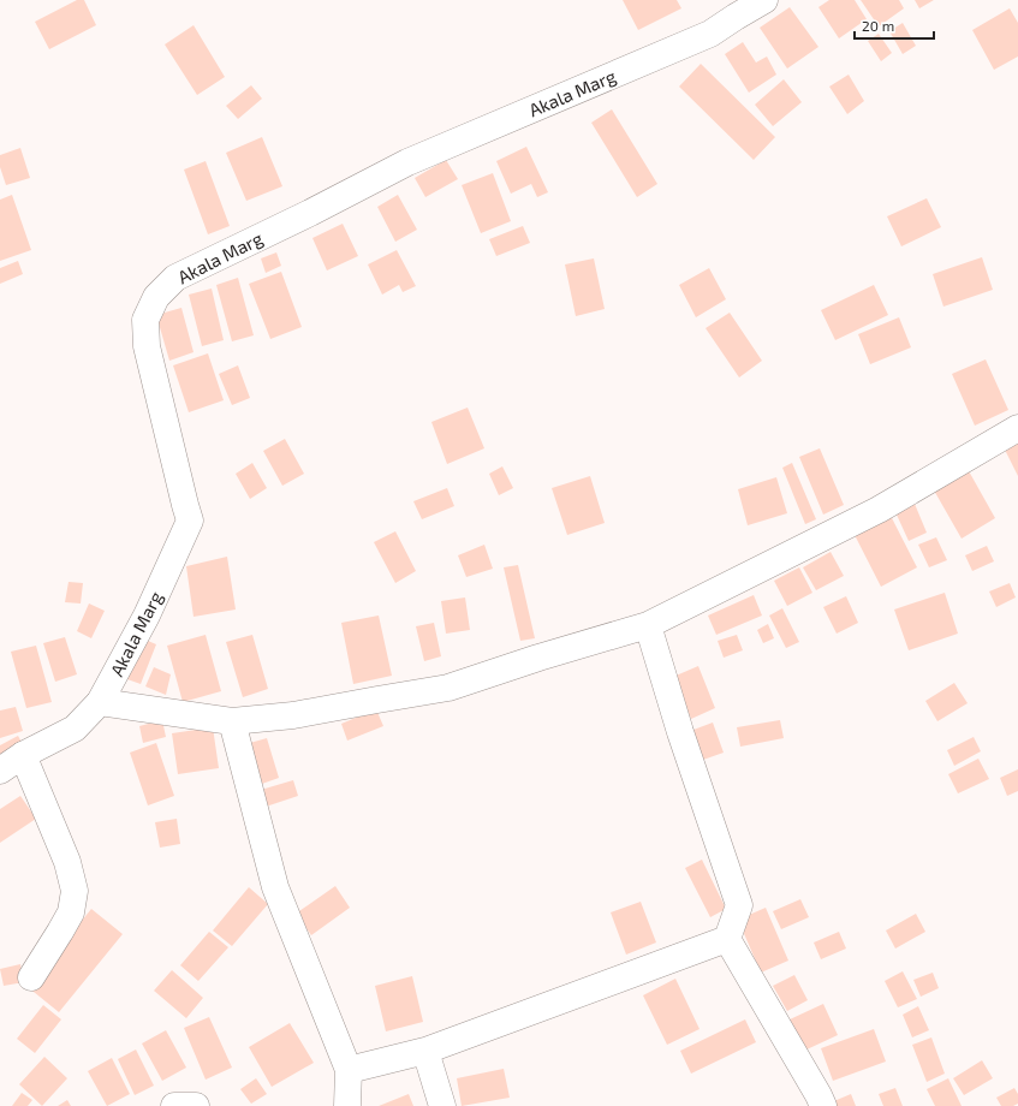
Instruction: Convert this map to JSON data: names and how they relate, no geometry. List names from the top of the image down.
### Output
{
  "streets": {
    "street": ["Akala Marg"]
  },
  "scale_bar": "20 m"
}
